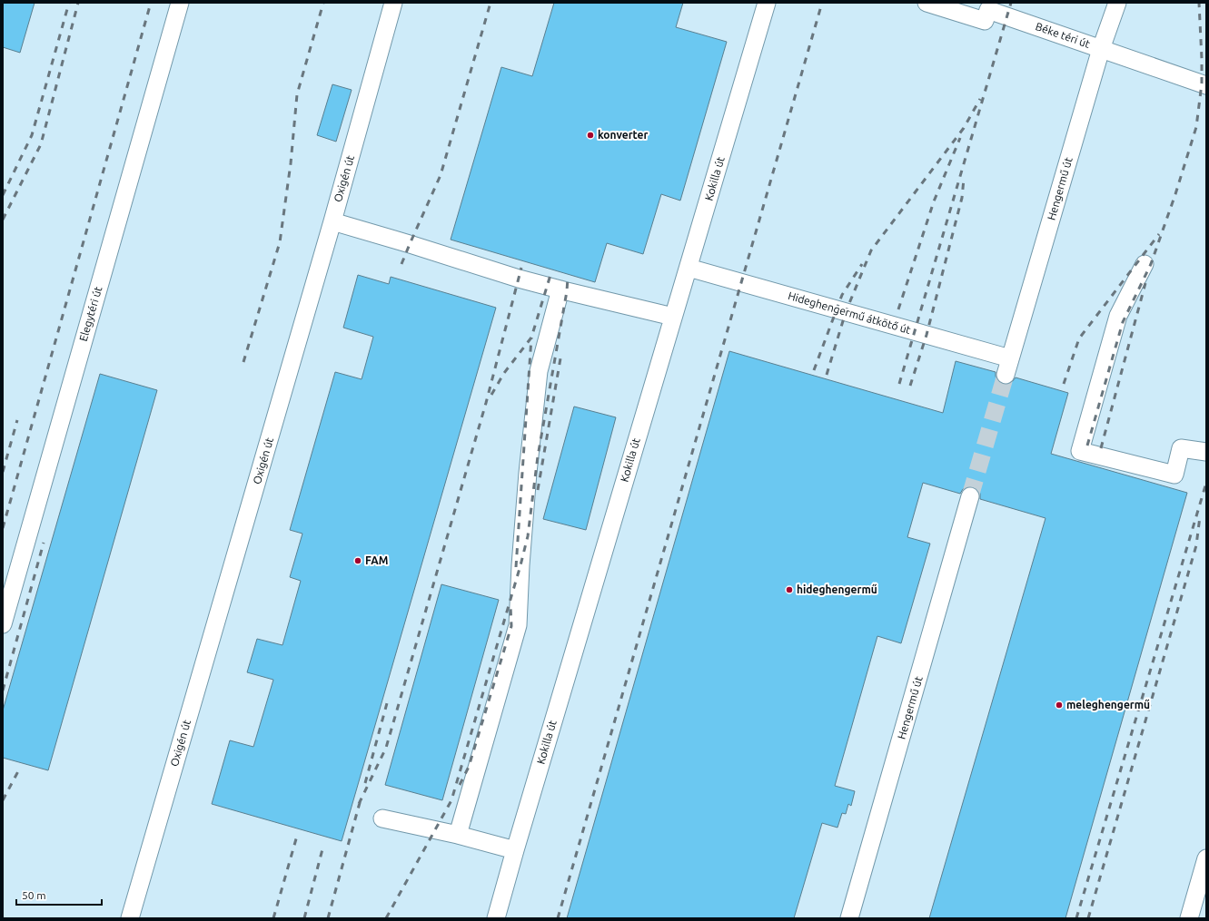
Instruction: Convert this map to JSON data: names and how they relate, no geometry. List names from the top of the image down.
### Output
{
  "streets": {
    "lane": [
      "Béke téri út",
      "Oxigén út",
      "Kokilla út",
      "Hengermű út",
      "Hideghengermű átkötő út",
      "Elegytéri út"
    ]
  },
  "crossings": [
    ["Béke téri út", "Hengermű út"],
    ["Kokilla út", "Hideghengermű átkötő út"],
    ["Hengermű út", "Hideghengermű átkötő út"]
  ],
  "places": [
    "konverter",
    "FAM",
    "hideghengermű",
    "meleghengermű"
  ],
  "scale_bar": "50 m"
}
